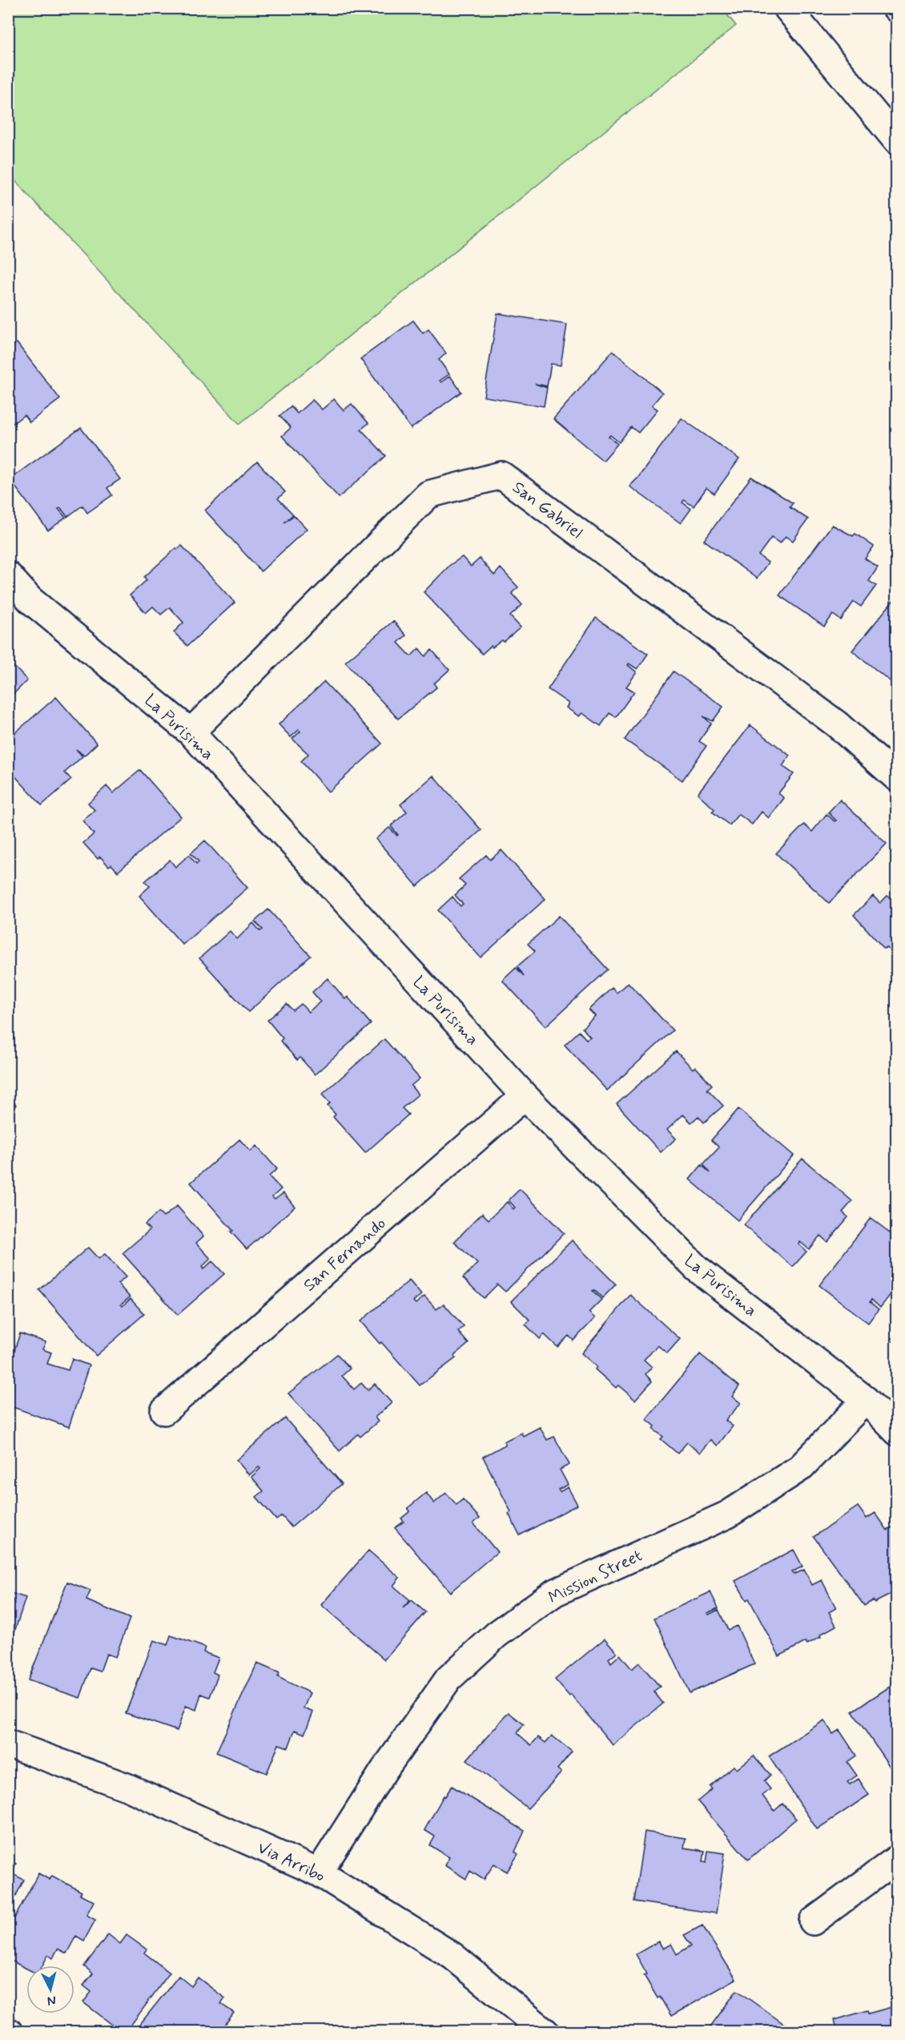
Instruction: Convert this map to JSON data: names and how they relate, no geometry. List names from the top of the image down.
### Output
{
  "streets": {
    "street": [
      "San Gabriel",
      "La Purisima",
      "San Fernando",
      "Mission Street",
      "Via Arribo"
    ]
  },
  "crossings": [
    ["San Gabriel", "La Purisima"],
    ["La Purisima", "San Fernando"],
    ["La Purisima", "Mission Street"],
    ["Mission Street", "Via Arribo"]
  ],
  "north": "bottom"
}
